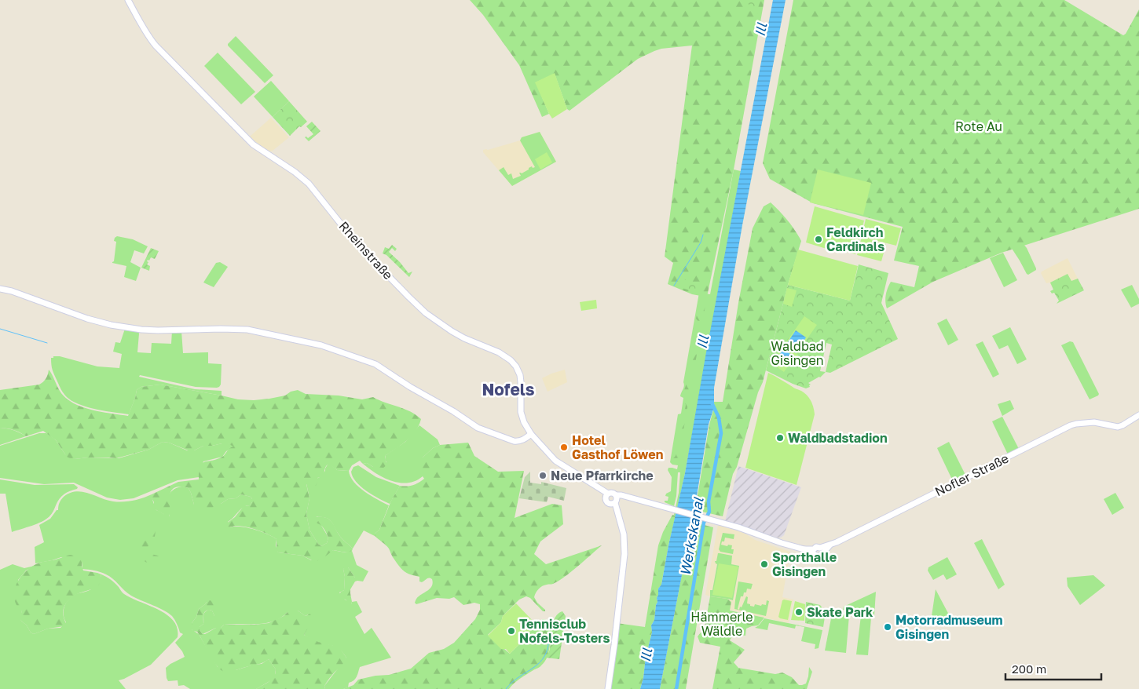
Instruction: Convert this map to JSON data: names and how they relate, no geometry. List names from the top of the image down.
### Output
{
  "streets": {
    "main road": ["Rheinstraße", "Nofler Straße"]
  },
  "districts": ["Nofels"],
  "water": ["Ill", "Werkskanal"],
  "parks": ["Rote Au", "Waldbad Gisingen", "Hämmerle Wäldle"],
  "places": [
    "Feldkirch Cardinals",
    "Waldbadstadion",
    "Hotel Gasthof Löwen",
    "Neue Pfarrkirche",
    "Sporthalle Gisingen",
    "Skate Park",
    "Motorradmuseum Gisingen",
    "Tennisclub Nofels-Tosters"
  ],
  "scale_bar": "200 m"
}
